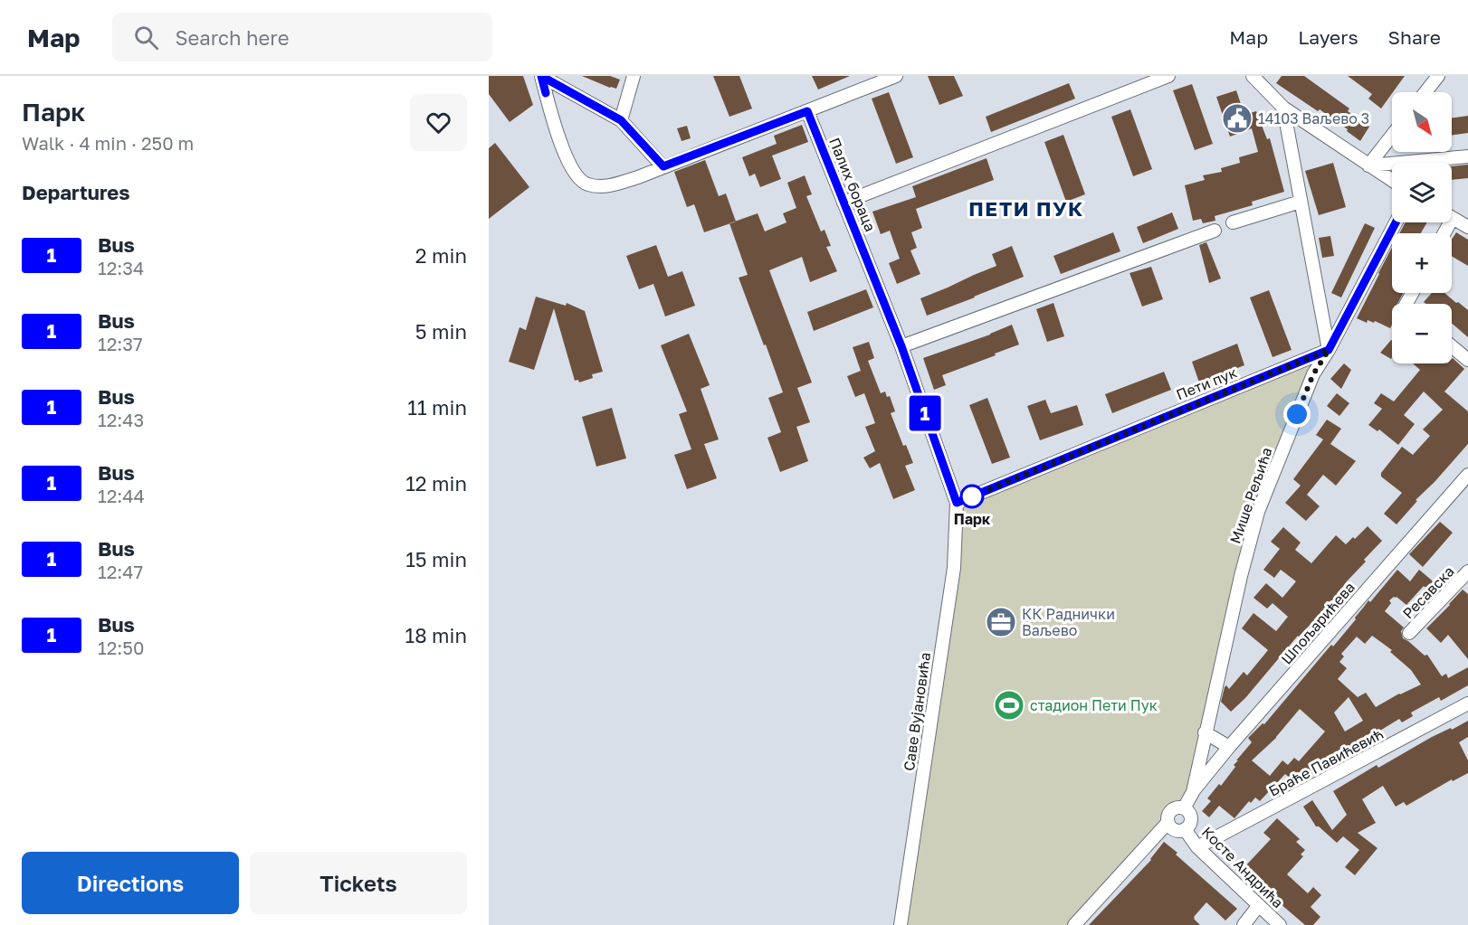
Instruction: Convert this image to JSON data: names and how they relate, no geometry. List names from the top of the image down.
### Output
{
  "streets": {
    "street": [
      "Палих бораца",
      "Пети пук",
      "Мише Рељића",
      "Ресавска",
      "Шпољарићева",
      "Саве Вујановића",
      "Браће Павићевић",
      "Косте Андрића"
    ]
  },
  "crossings": [
    ["Палих бораца", "Пети пук"],
    ["Палих бораца", "Саве Вујановића"],
    ["Пети пук", "Мише Рељића"],
    ["Пети пук", "Саве Вујановића"],
    ["Мише Рељића", "Шпољарићева"],
    ["Мише Рељића", "Косте Андрића"],
    ["Браће Павићевић", "Косте Андрића"]
  ],
  "districts": ["ПЕТИ ПУК"],
  "places": {
    "public building": ["14103 Ваљево 3"],
    "other": ["Парк"],
    "office": ["КК Раднички Ваљево"],
    "sports": ["стадион Пети Пук"]
  },
  "lines": ["bus line 1"],
  "north": "bottom right",
  "page": {
    "header": "Map",
    "search": "Search here",
    "nav": ["Map", "Layers", "Share"],
    "heading": [
      ["Парк", "Walk · 4 min · 250 m"],
      "Departures"
    ],
    "on_map": "1",
    "map_buttons": ["+", "−"],
    "list": [
      {
        "mark": "1",
        "name": "Bus",
        "note": "12:34",
        "value": "2 min"
      },
      {
        "mark": "1",
        "name": "Bus",
        "note": "12:37",
        "value": "5 min"
      },
      {
        "mark": "1",
        "name": "Bus",
        "note": "12:43",
        "value": "11 min"
      },
      {
        "mark": "1",
        "name": "Bus",
        "note": "12:44",
        "value": "12 min"
      },
      {
        "mark": "1",
        "name": "Bus",
        "note": "12:47",
        "value": "15 min"
      },
      {
        "mark": "1",
        "name": "Bus",
        "note": "12:50",
        "value": "18 min"
      }
    ],
    "buttons": ["Directions", "Tickets"]
  }
}
